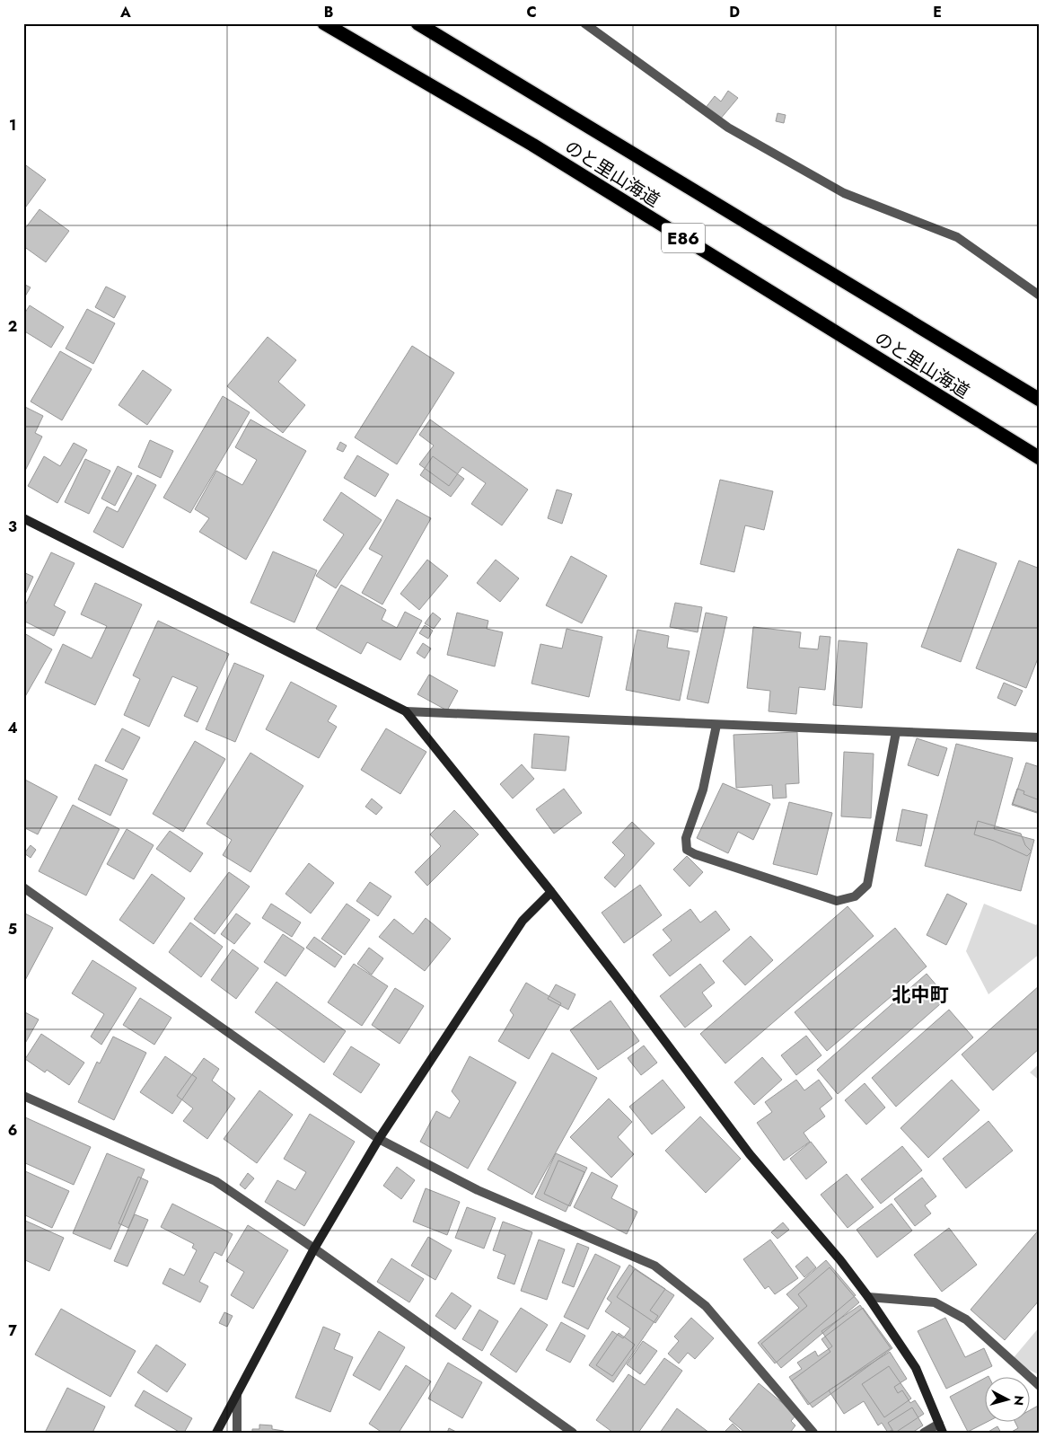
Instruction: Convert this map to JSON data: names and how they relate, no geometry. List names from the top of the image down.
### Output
{
  "streets": {
    "highway": ["のと里山海道", "E86"]
  },
  "districts": ["北中町"],
  "north": "right",
  "grid": {
    "columns": [
      "A",
      "B",
      "C",
      "D",
      "E"
    ],
    "rows": [
      "1",
      "2",
      "3",
      "4",
      "5",
      "6",
      "7"
    ]
  }
}
